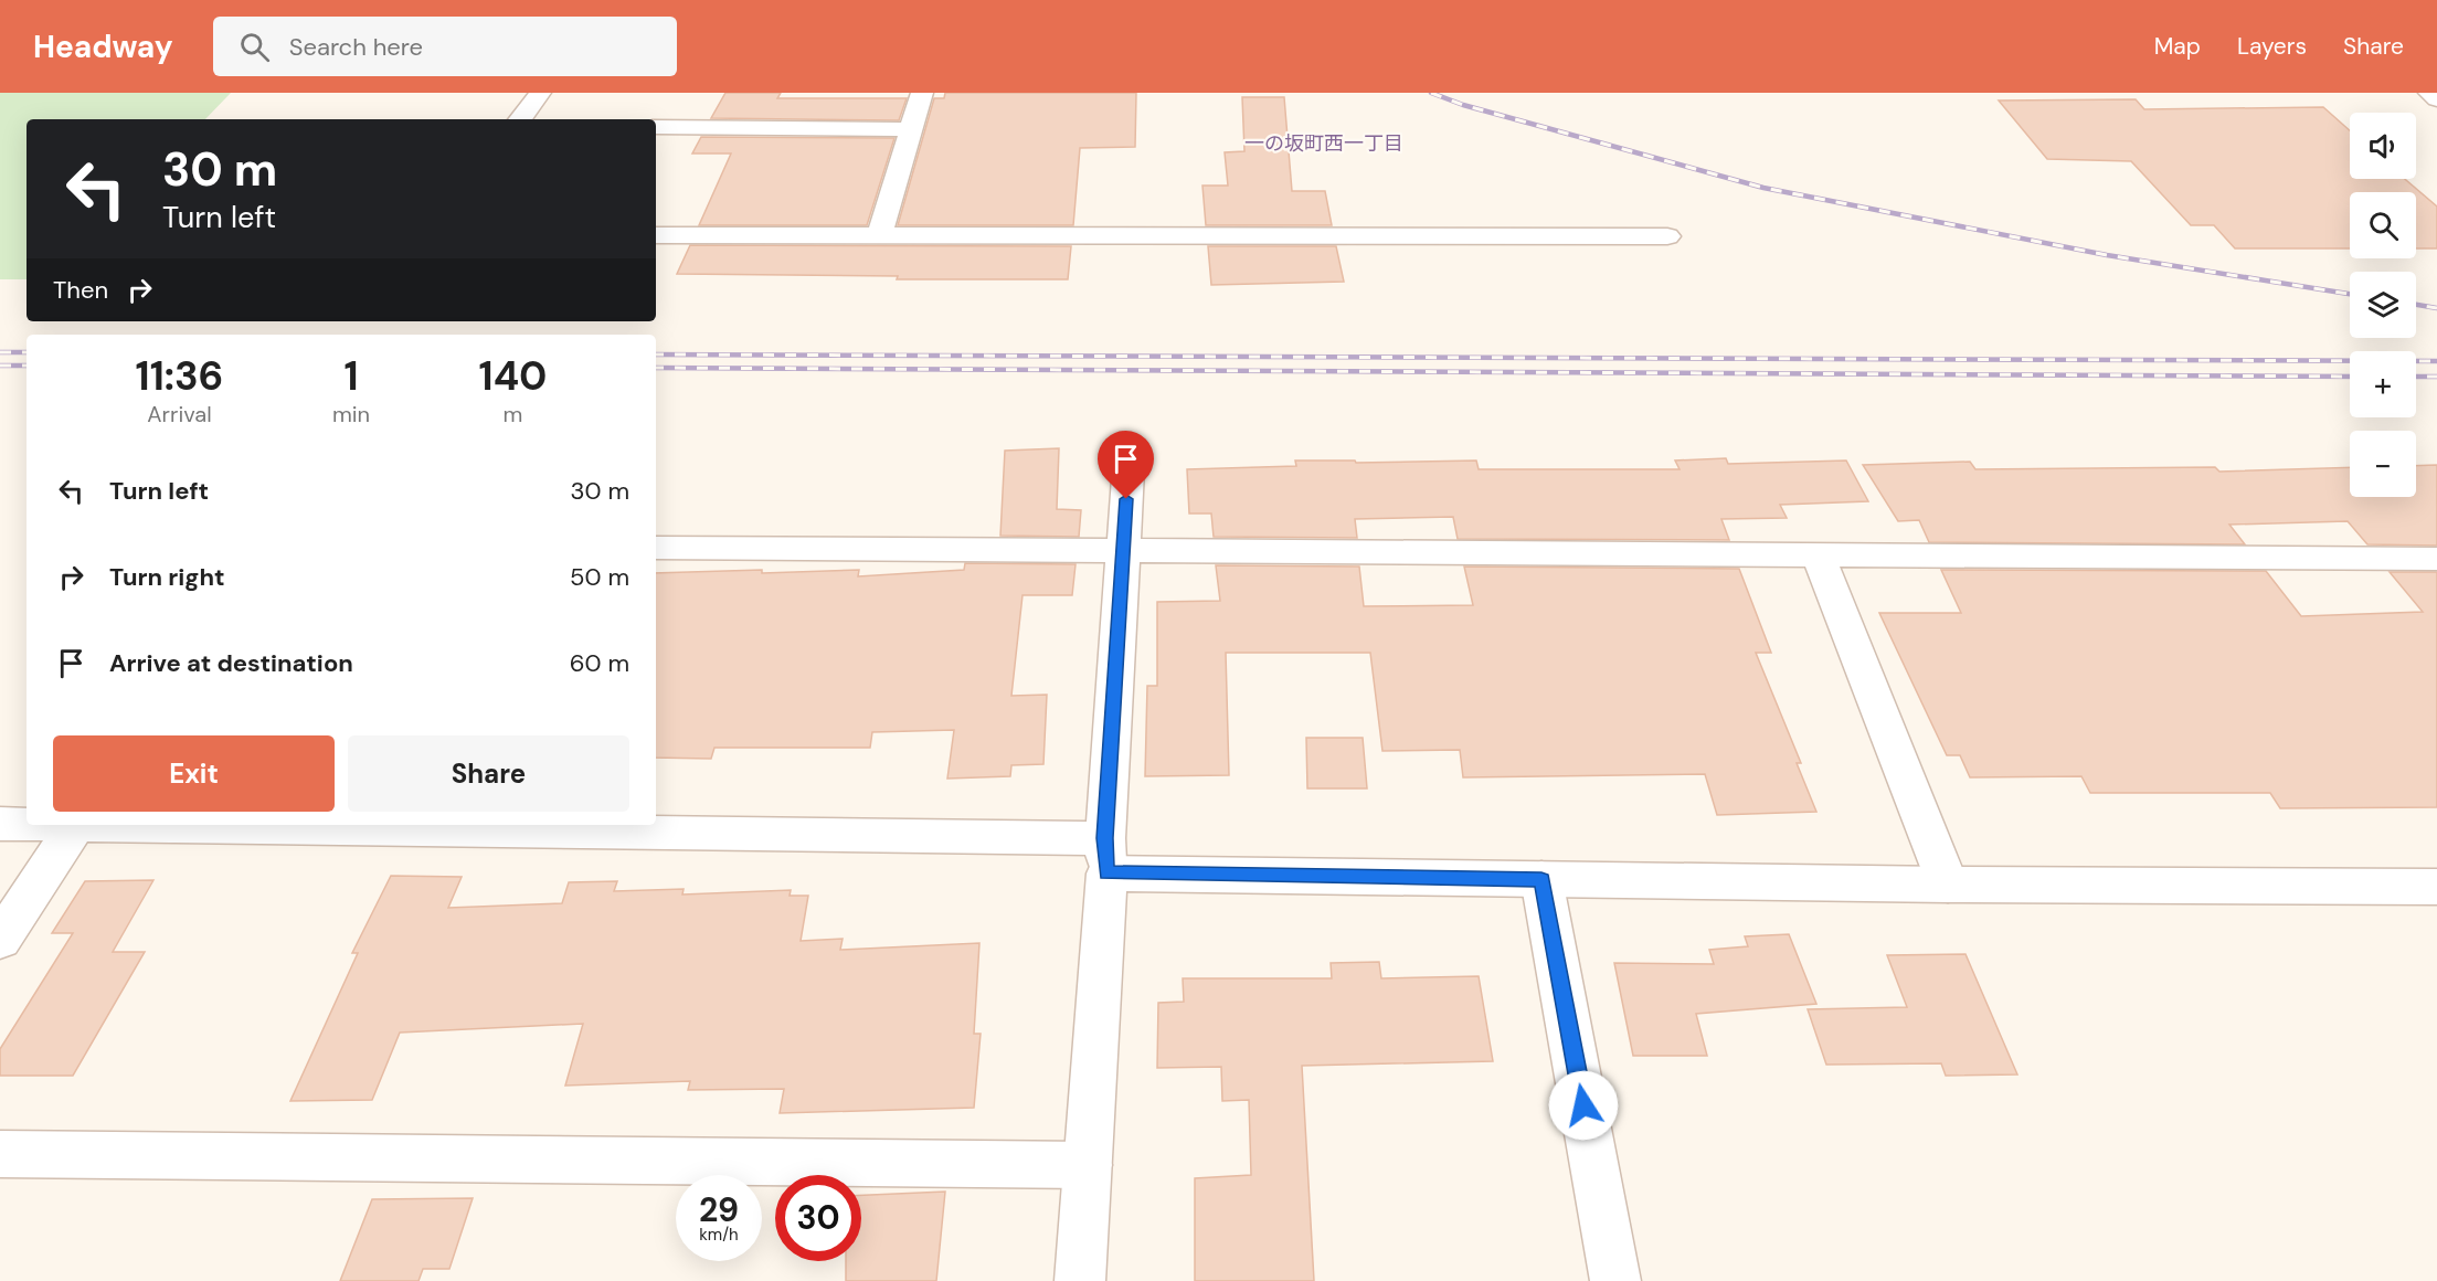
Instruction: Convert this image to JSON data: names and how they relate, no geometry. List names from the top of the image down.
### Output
{
  "districts": ["一の坂町西一丁目"],
  "page": {
    "header": "Headway",
    "search": "Search here",
    "nav": ["Map", "Layers", "Share"],
    "map_buttons": ["+", "−"],
    "turn": ["30 m", "Turn left"],
    "then": "Then",
    "eta": [
      "11:36",
      "Arrival",
      "1",
      "min",
      "140",
      "m"
    ],
    "list": [
      {
        "name": "Turn left",
        "value": "30 m"
      },
      {
        "name": "Turn right",
        "value": "50 m"
      },
      {
        "name": "Arrive at destination",
        "value": "60 m"
      }
    ],
    "buttons": ["Exit", "Share"],
    "speed": "29 km/h",
    "limit": "30"
  }
}
